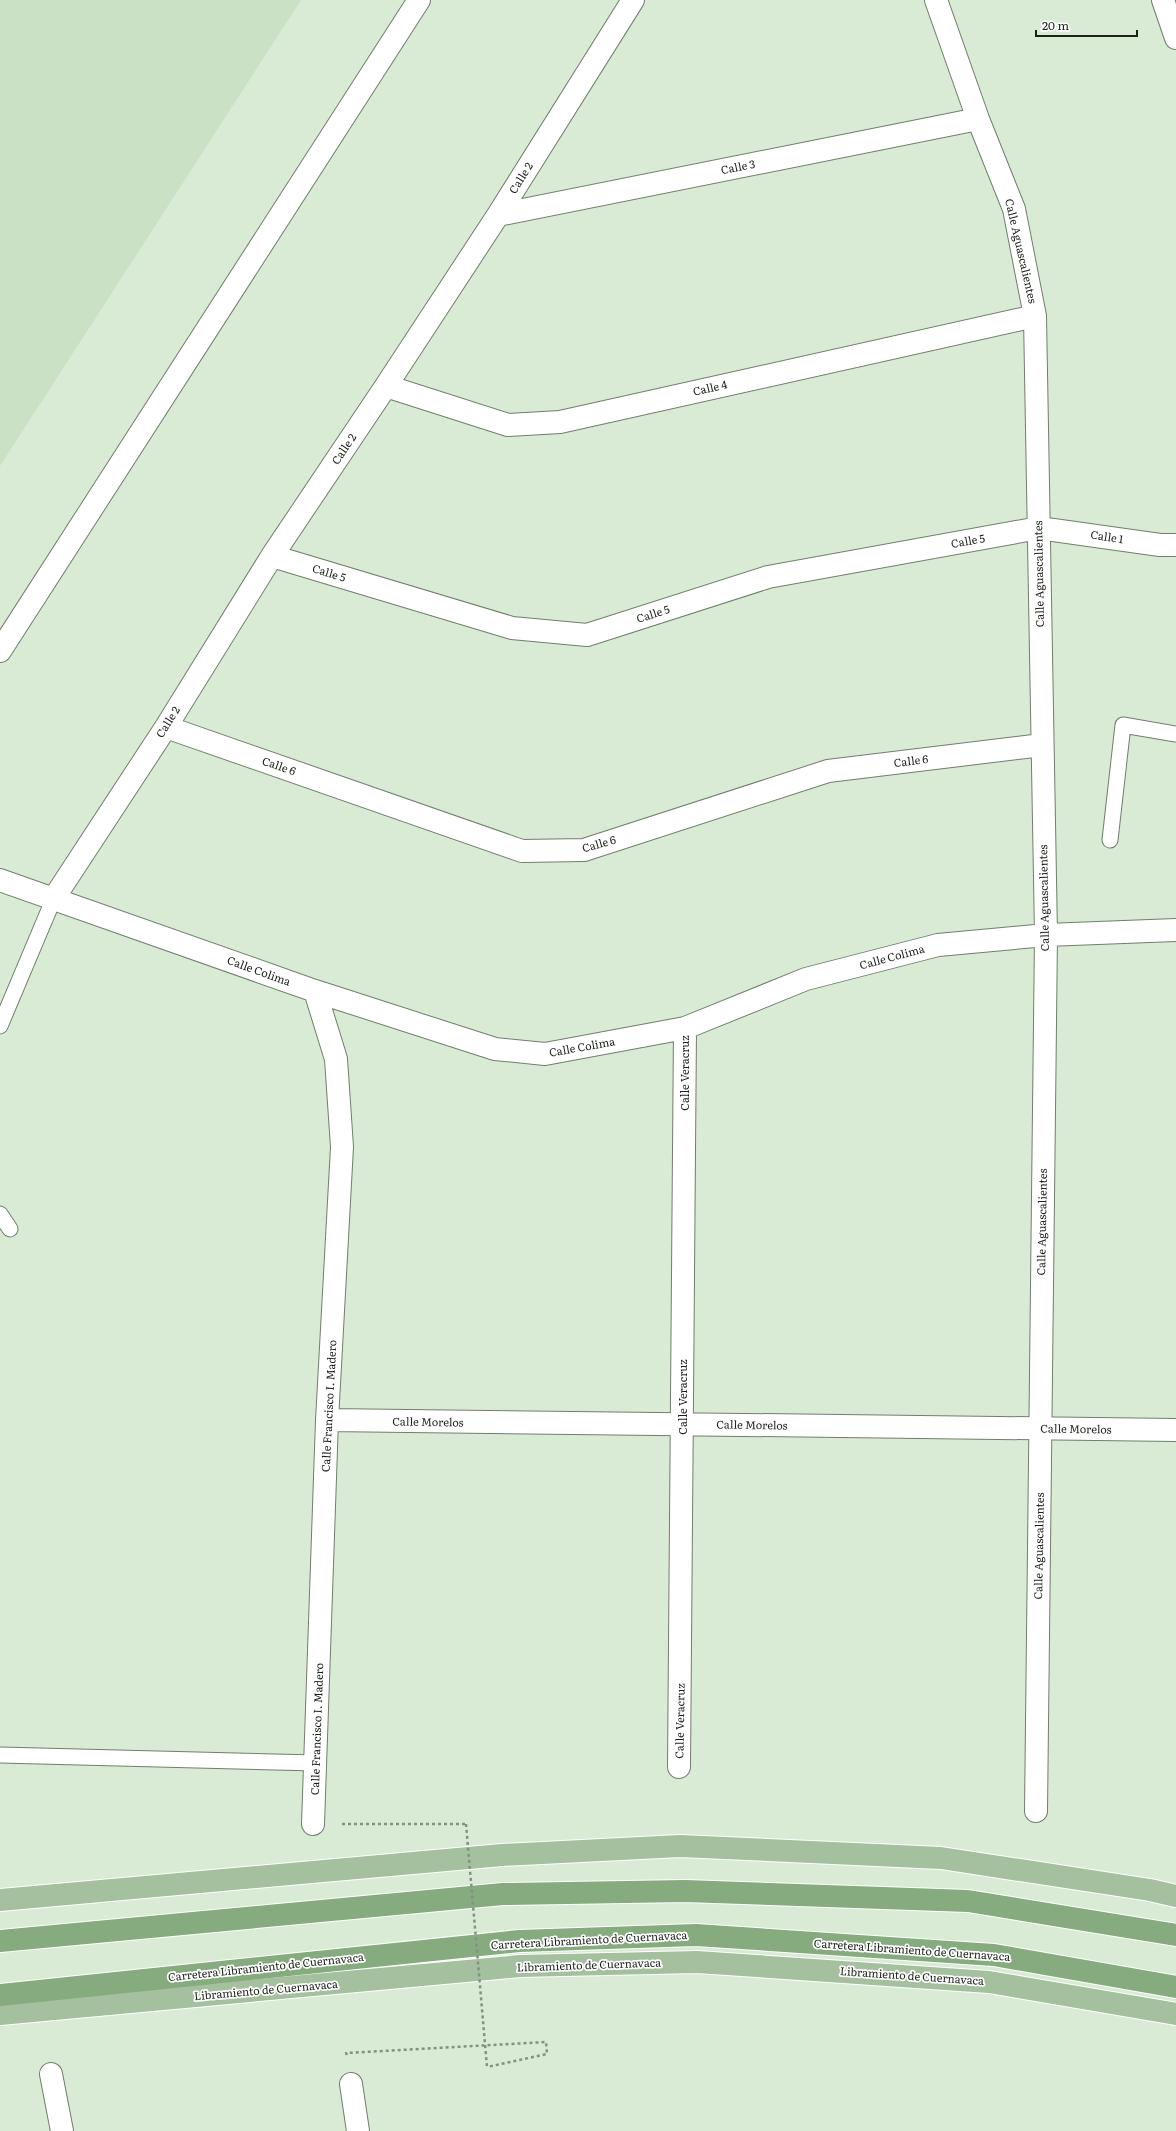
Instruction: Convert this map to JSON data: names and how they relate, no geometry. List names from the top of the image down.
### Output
{
  "streets": {
    "highway": ["Carretera Libramiento de Cuernavaca"],
    "main road": ["Libramiento de Cuernavaca"],
    "street": [
      "Calle 3",
      "Calle 2",
      "Calle Aguascalientes",
      "Calle 4",
      "Calle 1",
      "Calle 5",
      "Calle 6",
      "Calle Colima",
      "Calle Veracruz",
      "Calle Francisco I. Madero",
      "Calle Morelos"
    ]
  },
  "crossings": [
    ["Calle 3", "Calle 2"],
    ["Calle 3", "Calle Aguascalientes"],
    ["Calle 2", "Calle 4"],
    ["Calle 2", "Calle 5"],
    ["Calle 2", "Calle 6"],
    ["Calle 2", "Calle Colima"],
    ["Calle Aguascalientes", "Calle 4"],
    ["Calle Aguascalientes", "Calle 1"],
    ["Calle Aguascalientes", "Calle 5"],
    ["Calle Aguascalientes", "Calle 6"],
    ["Calle Aguascalientes", "Calle Colima"],
    ["Calle Aguascalientes", "Calle Morelos"],
    ["Calle 1", "Calle 5"],
    ["Calle Colima", "Calle Veracruz"],
    ["Calle Colima", "Calle Francisco I. Madero"],
    ["Calle Veracruz", "Calle Morelos"],
    ["Calle Francisco I. Madero", "Calle Morelos"]
  ],
  "scale_bar": "20 m"
}
